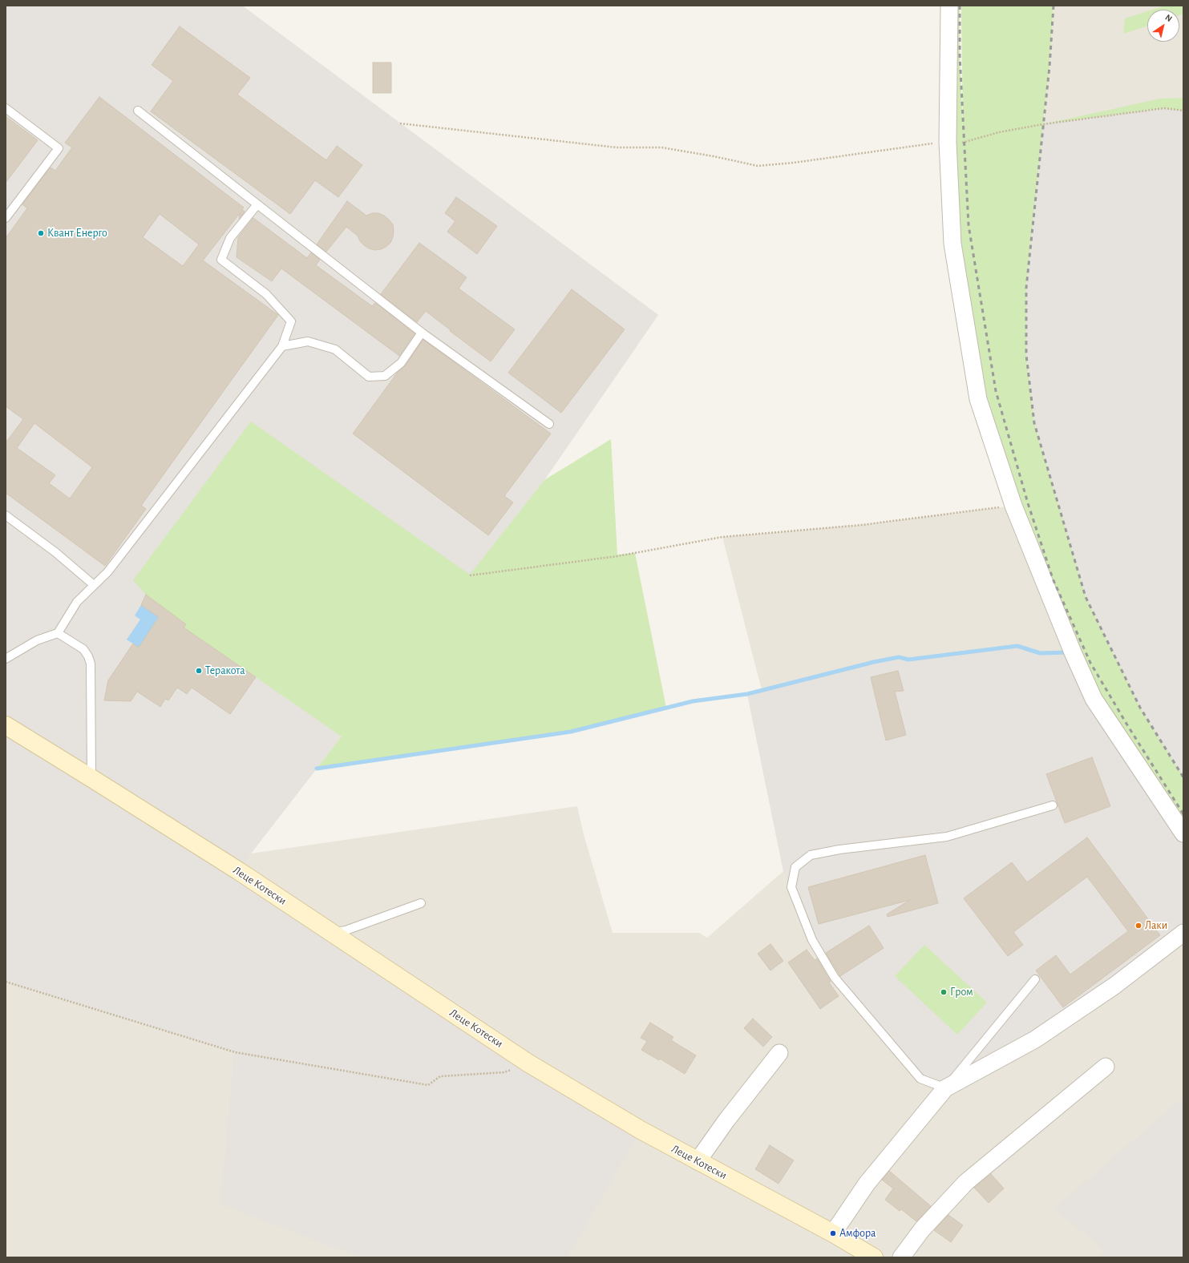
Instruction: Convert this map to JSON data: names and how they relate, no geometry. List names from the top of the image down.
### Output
{
  "streets": {
    "main road": ["Леце Котески"]
  },
  "places": [
    "Квант Енерго",
    "Теракота",
    "Лаки",
    "Гром",
    "Амфора"
  ],
  "north": "top right"
}
